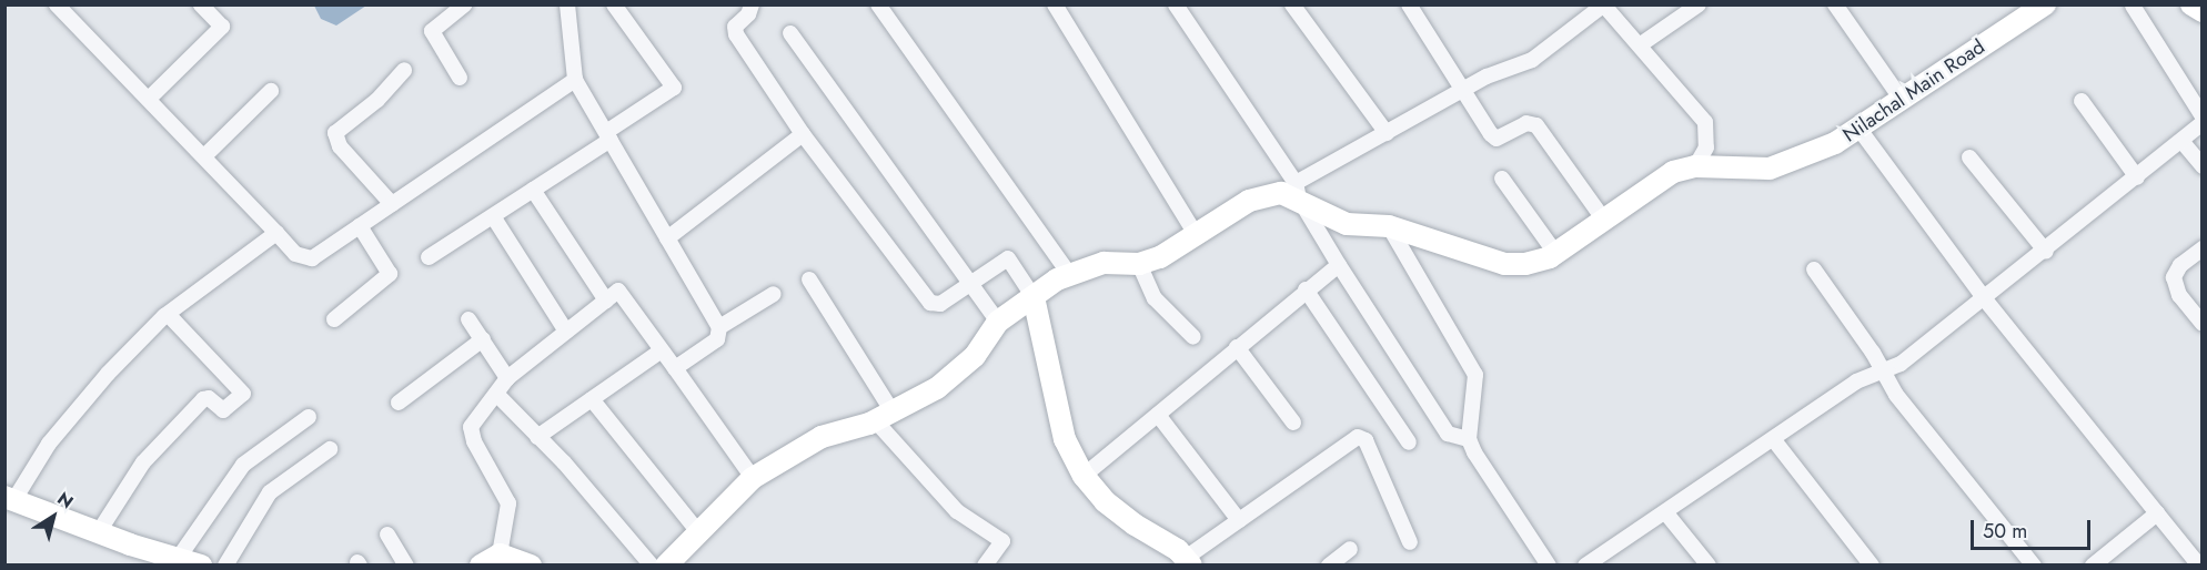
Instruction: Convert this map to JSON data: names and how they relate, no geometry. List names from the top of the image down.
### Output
{
  "streets": {
    "street": ["Nilachal Main Road"]
  },
  "scale_bar": "50 m",
  "north": "top right"
}
